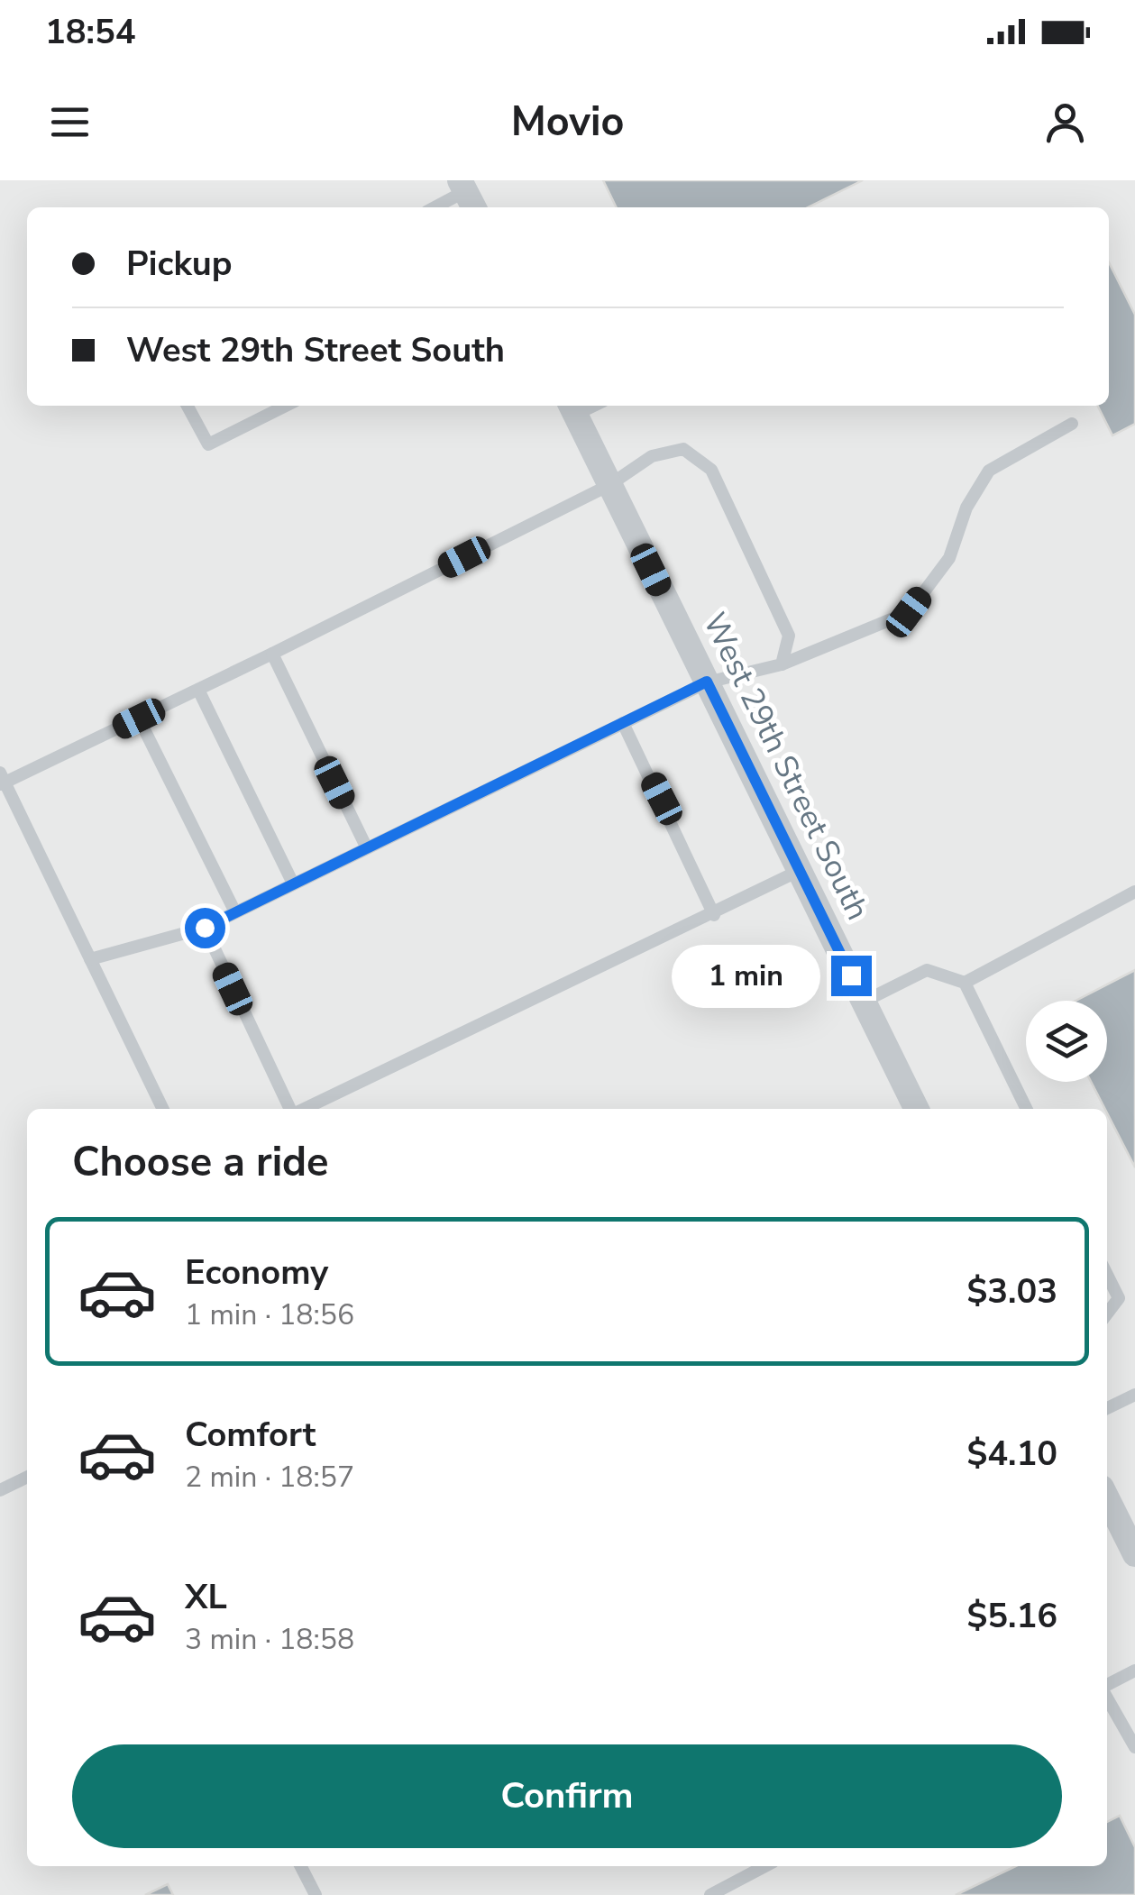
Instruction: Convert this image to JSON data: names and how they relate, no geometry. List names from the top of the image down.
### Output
{
  "streets": {
    "street": ["West 29th Street South"]
  },
  "page": {
    "status": "18:54",
    "header": "Movio",
    "banner": ["Pickup", "West 29th Street South"],
    "bubble": "1 min",
    "heading": "Choose a ride",
    "list": [
      {
        "name": "Economy",
        "note": "1 min · 18:56",
        "value": "$3.03"
      },
      {
        "name": "Comfort",
        "note": "2 min · 18:57",
        "value": "$4.10"
      },
      {
        "name": "XL",
        "note": "3 min · 18:58",
        "value": "$5.16"
      }
    ],
    "buttons": "Confirm"
  }
}
